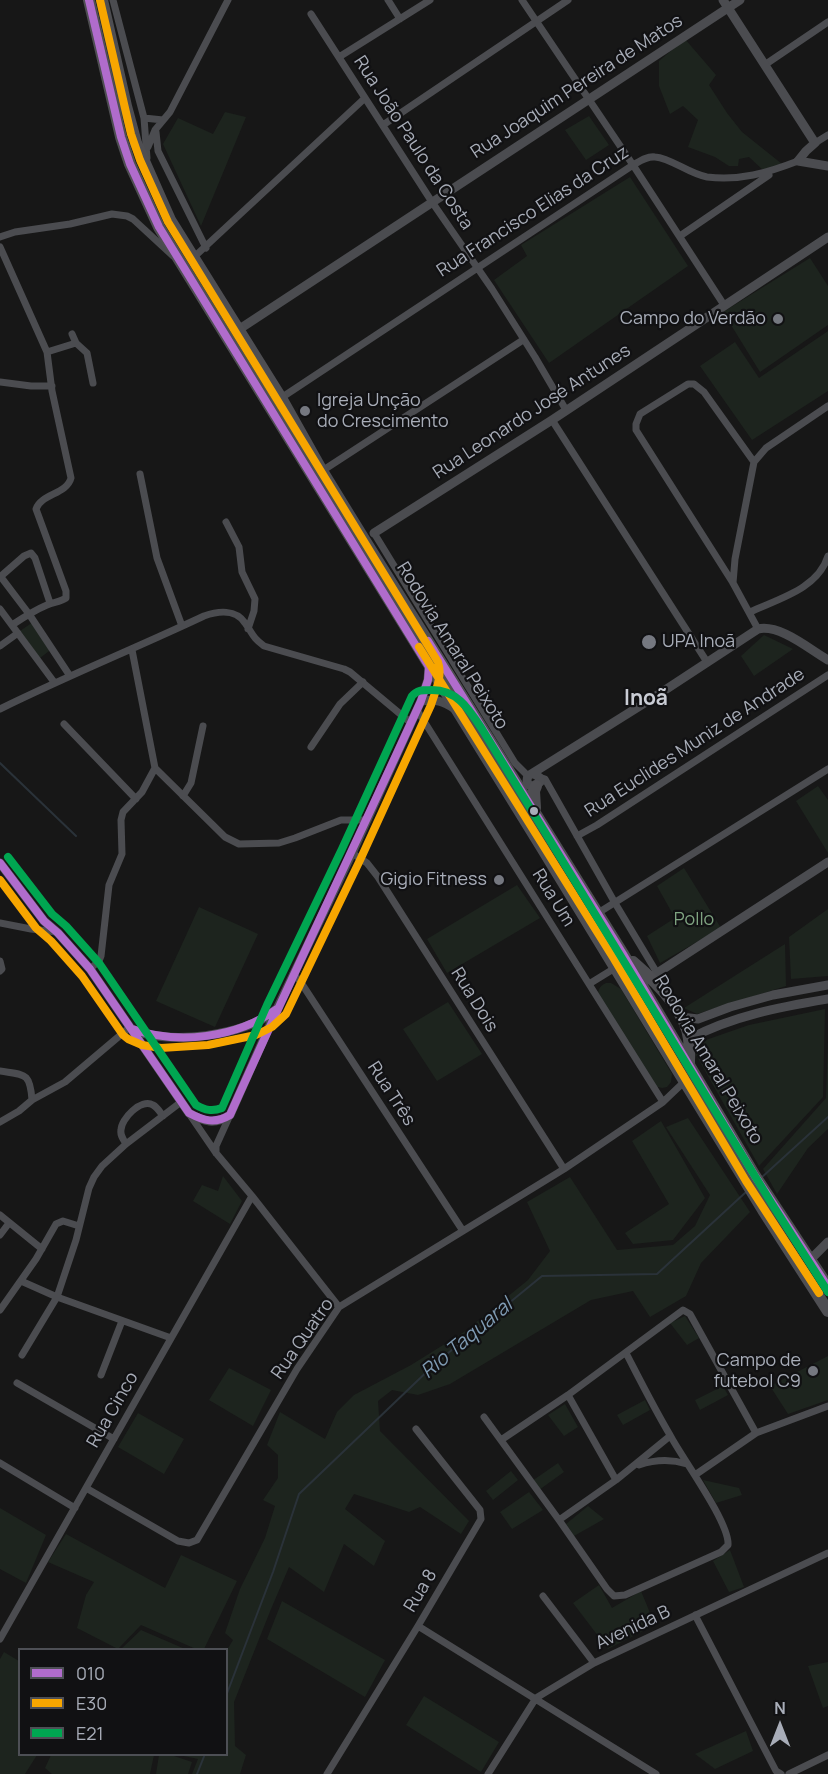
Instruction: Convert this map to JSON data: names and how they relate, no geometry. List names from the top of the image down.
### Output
{
  "streets": {
    "highway": ["Rodovia Amaral Peixoto"],
    "street": [
      "Rua Joaquim Pereira de Matos",
      "Rua João Paulo da Costa",
      "Rua Francisco Elias da Cruz",
      "Rua Leonardo José Antunes",
      "Rua Euclides Muniz de Andrade",
      "Rua Um",
      "Rua Dois",
      "Rua Três",
      "Rua Quatro",
      "Rua Cinco",
      "Rua 8",
      "Avenida B"
    ]
  },
  "crossings": [
    ["Rua Joaquim Pereira de Matos", "Rua João Paulo da Costa"],
    ["Rua Joaquim Pereira de Matos", "Rodovia Amaral Peixoto"],
    ["Rua João Paulo da Costa", "Rua Francisco Elias da Cruz"],
    ["Rua João Paulo da Costa", "Rua Leonardo José Antunes"],
    ["Rua Francisco Elias da Cruz", "Rodovia Amaral Peixoto"],
    ["Rodovia Amaral Peixoto", "Rua Quatro"],
    ["Rua Um", "Rua Quatro"],
    ["Rua Dois", "Rua Quatro"],
    ["Rua Três", "Rua Quatro"],
    ["Rua Quatro", "Rua Cinco"]
  ],
  "districts": ["Inoã"],
  "water": ["Rio Taquaral"],
  "parks": ["Pollo"],
  "places": [
    "Campo do Verdão",
    "Igreja Unção do Crescimento",
    "UPA Inoã",
    "Gigio Fitness",
    "Campo de futebol C9"
  ],
  "lines": ["transit line 010", "transit line E30", "transit line E21"],
  "legend": ["010", "E30", "E21"],
  "north": "top"
}
